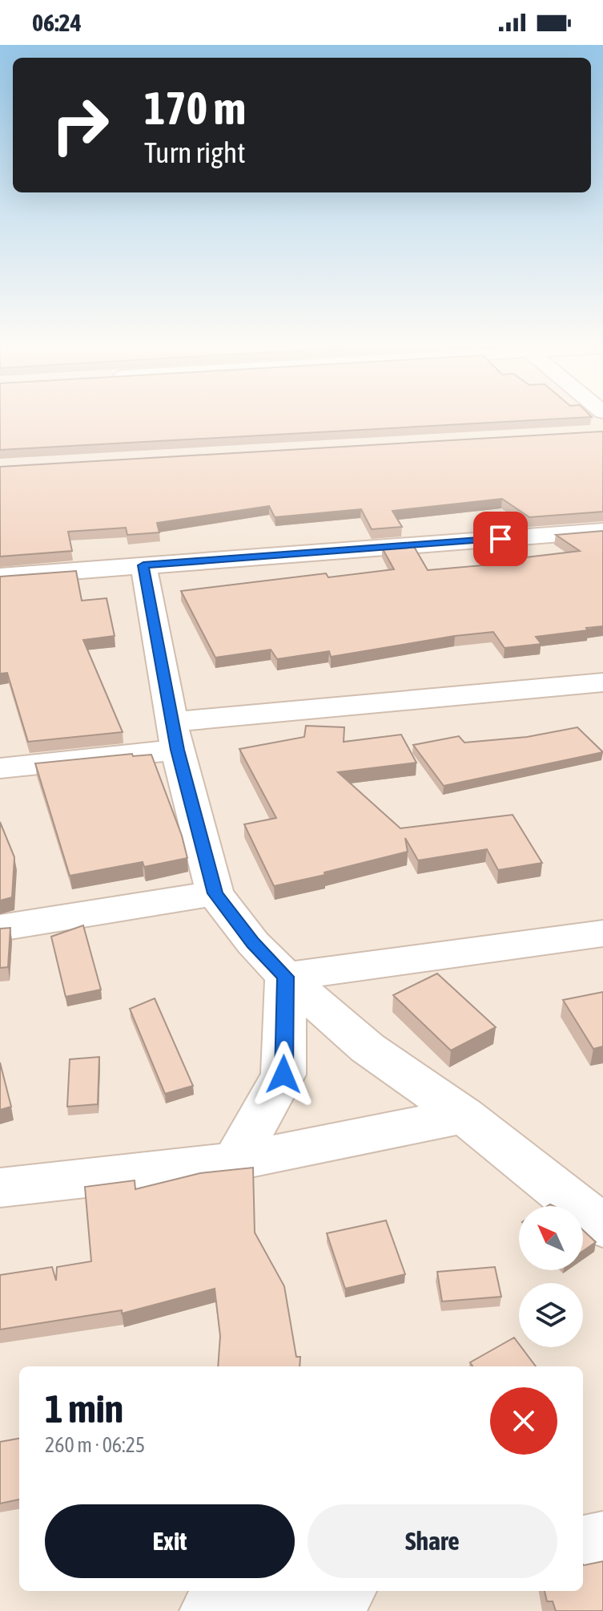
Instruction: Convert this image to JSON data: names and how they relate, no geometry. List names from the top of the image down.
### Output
{
  "north": "top left",
  "page": {
    "status": "06:24",
    "turn": ["170 m", "Turn right"],
    "heading": ["1 min", "260 m · 06:25"],
    "buttons": ["Exit", "Share"]
  }
}
